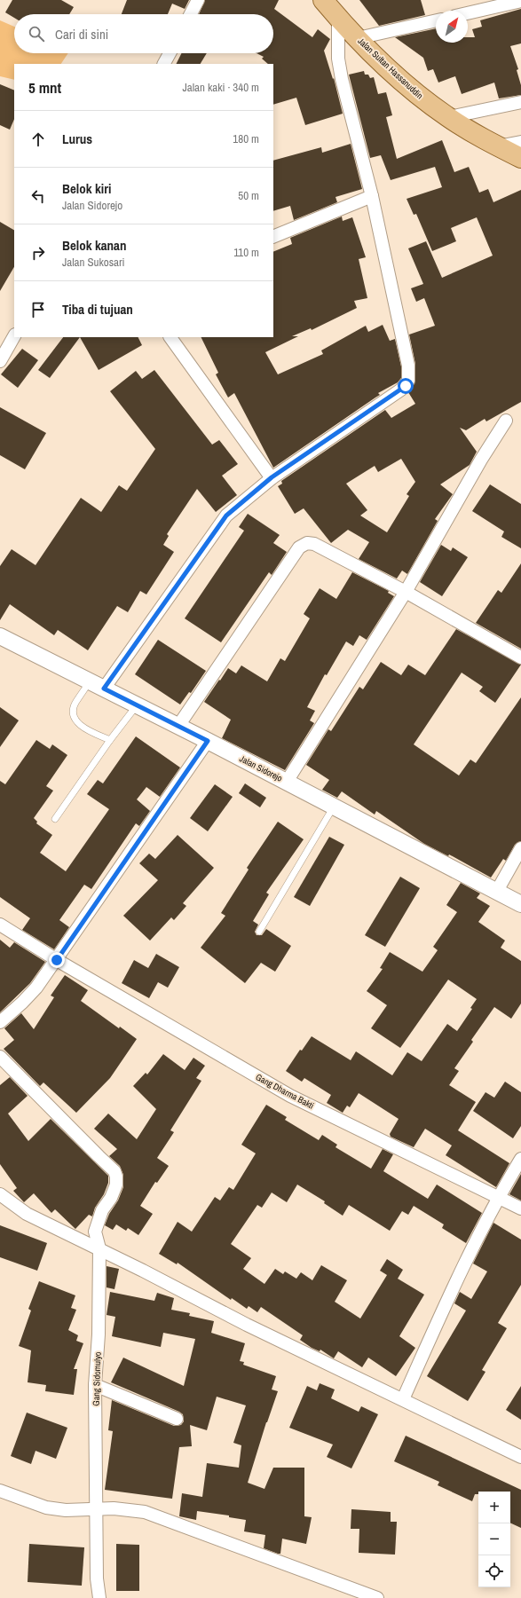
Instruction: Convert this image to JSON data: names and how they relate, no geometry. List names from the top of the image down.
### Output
{
  "streets": {
    "main road": ["Jalan Sultan Hassanuddin"],
    "street": ["Jalan Sidorejo", "Gang Dharma Bakti", "Gang Sidomulyo"]
  },
  "north": "top right",
  "page": {
    "search": "Cari di sini",
    "heading": ["5 mnt", "Jalan kaki · 340 m"],
    "list": [
      ["Lurus", "180 m"],
      ["Belok kiri", "Jalan Sidorejo", "50 m"],
      ["Belok kanan", "Jalan Sukosari", "110 m"],
      "Tiba di tujuan"
    ],
    "map_buttons": ["+", "−"]
  }
}
